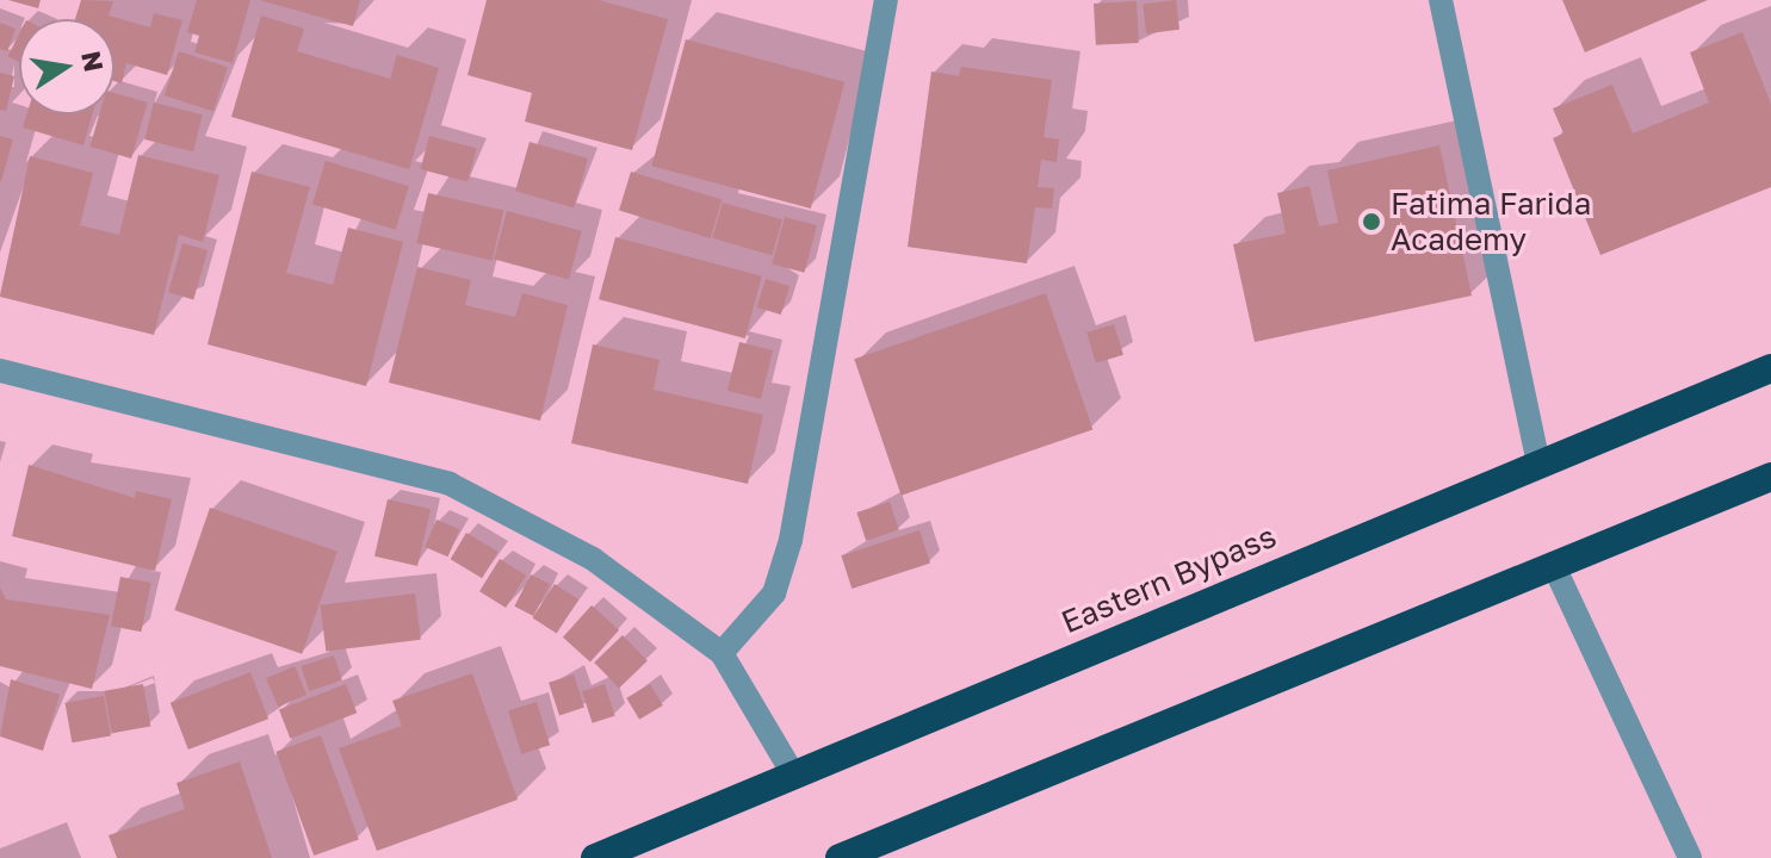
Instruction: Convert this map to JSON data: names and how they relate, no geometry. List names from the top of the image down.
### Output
{
  "streets": {
    "highway": ["Eastern Bypass"]
  },
  "places": ["Fatima Farida Academy"],
  "north": "right"
}
